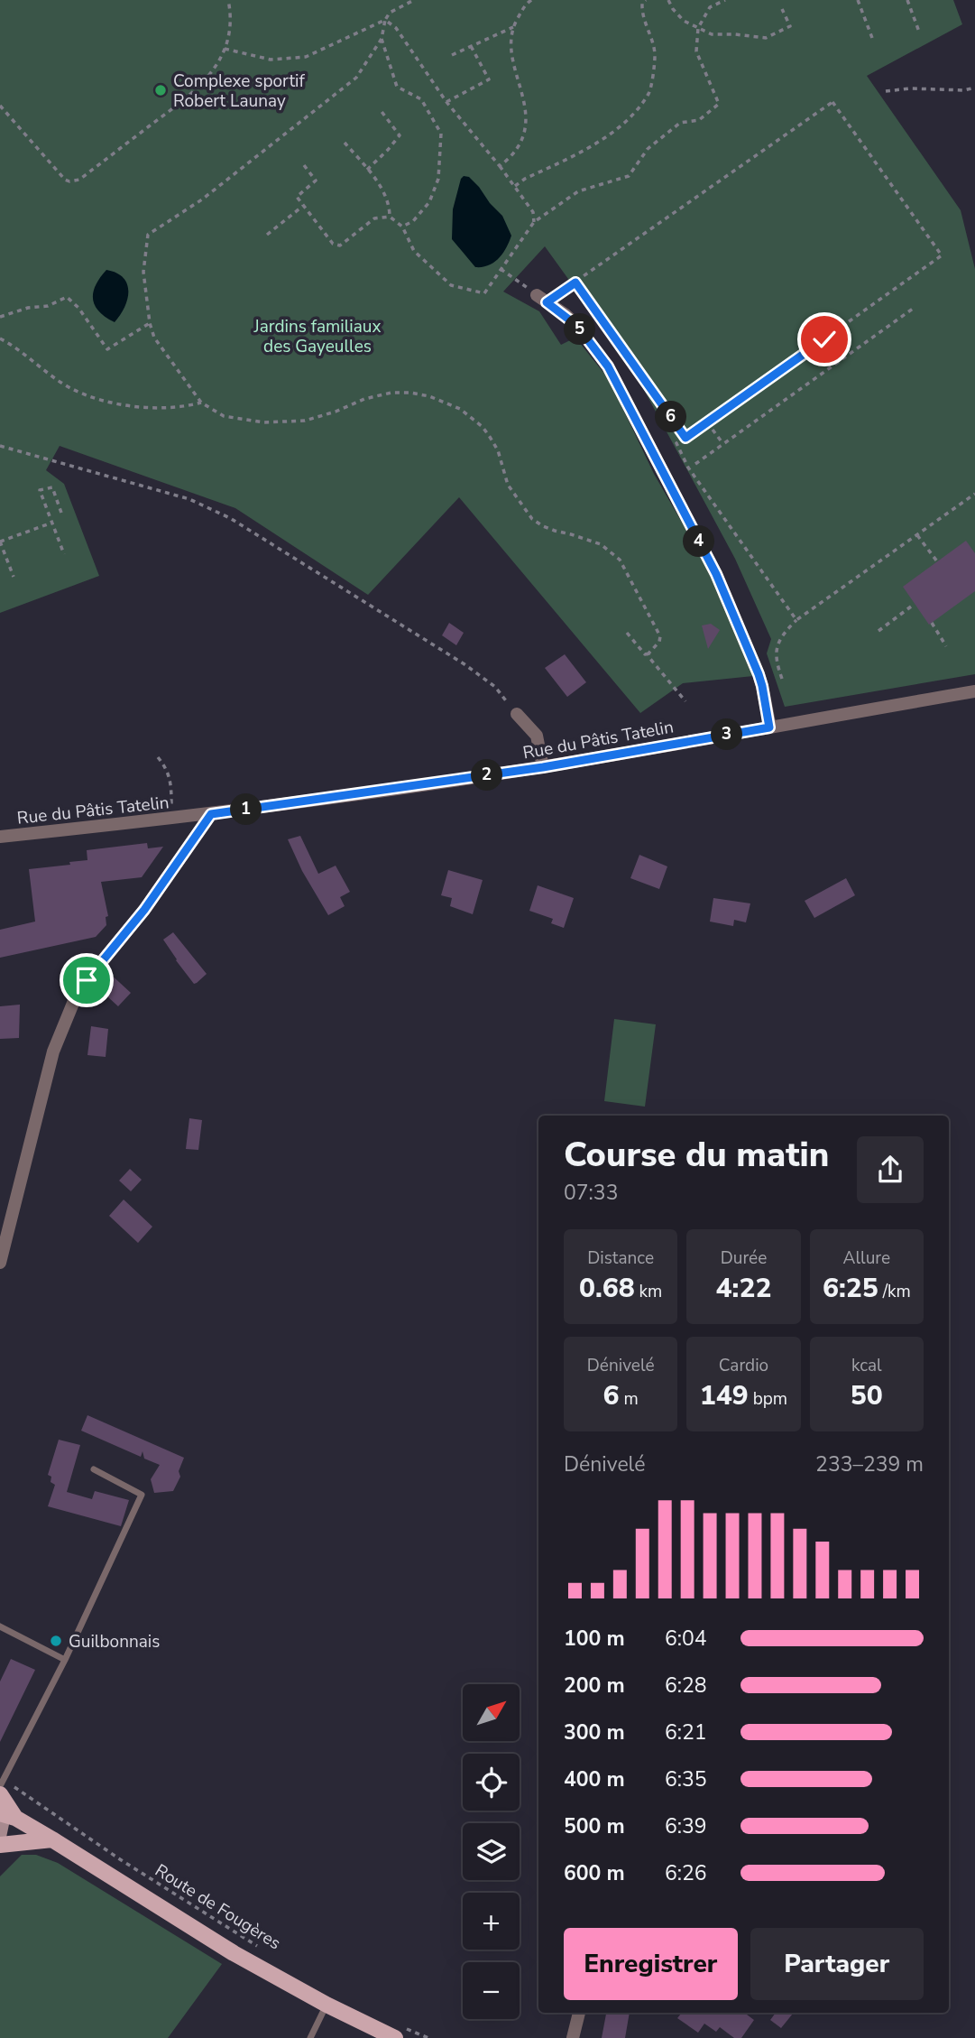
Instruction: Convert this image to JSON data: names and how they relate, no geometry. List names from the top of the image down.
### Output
{
  "streets": {
    "street": ["Rue du Pâtis Tatelin"],
    "path": ["Route de Fougères"]
  },
  "parks": ["Jardins familiaux des Gayeulles"],
  "places": ["Complexe sportif Robert Launay", "Guilbonnais"],
  "north": "top right",
  "page": {
    "pins": [
      "5",
      "6",
      "4",
      "3",
      "2",
      "1"
    ],
    "heading": ["Course du matin", "07:33"],
    "stats": [
      ["Distance", "0.68 km"],
      ["Durée", "4:22"],
      ["Allure", "6:25 /km"],
      ["Dénivelé", "6 m"],
      ["Cardio", "149 bpm"],
      ["kcal", "50"]
    ],
    "chart": ["Dénivelé", "233–239 m"],
    "list": [
      {
        "name": "100 m",
        "note": "6:04"
      },
      {
        "name": "200 m",
        "note": "6:28"
      },
      {
        "name": "300 m",
        "note": "6:21"
      },
      {
        "name": "400 m",
        "note": "6:35"
      },
      {
        "name": "500 m",
        "note": "6:39"
      },
      {
        "name": "600 m",
        "note": "6:26"
      }
    ],
    "map_buttons": ["+", "−"],
    "buttons": ["Enregistrer", "Partager"]
  }
}
